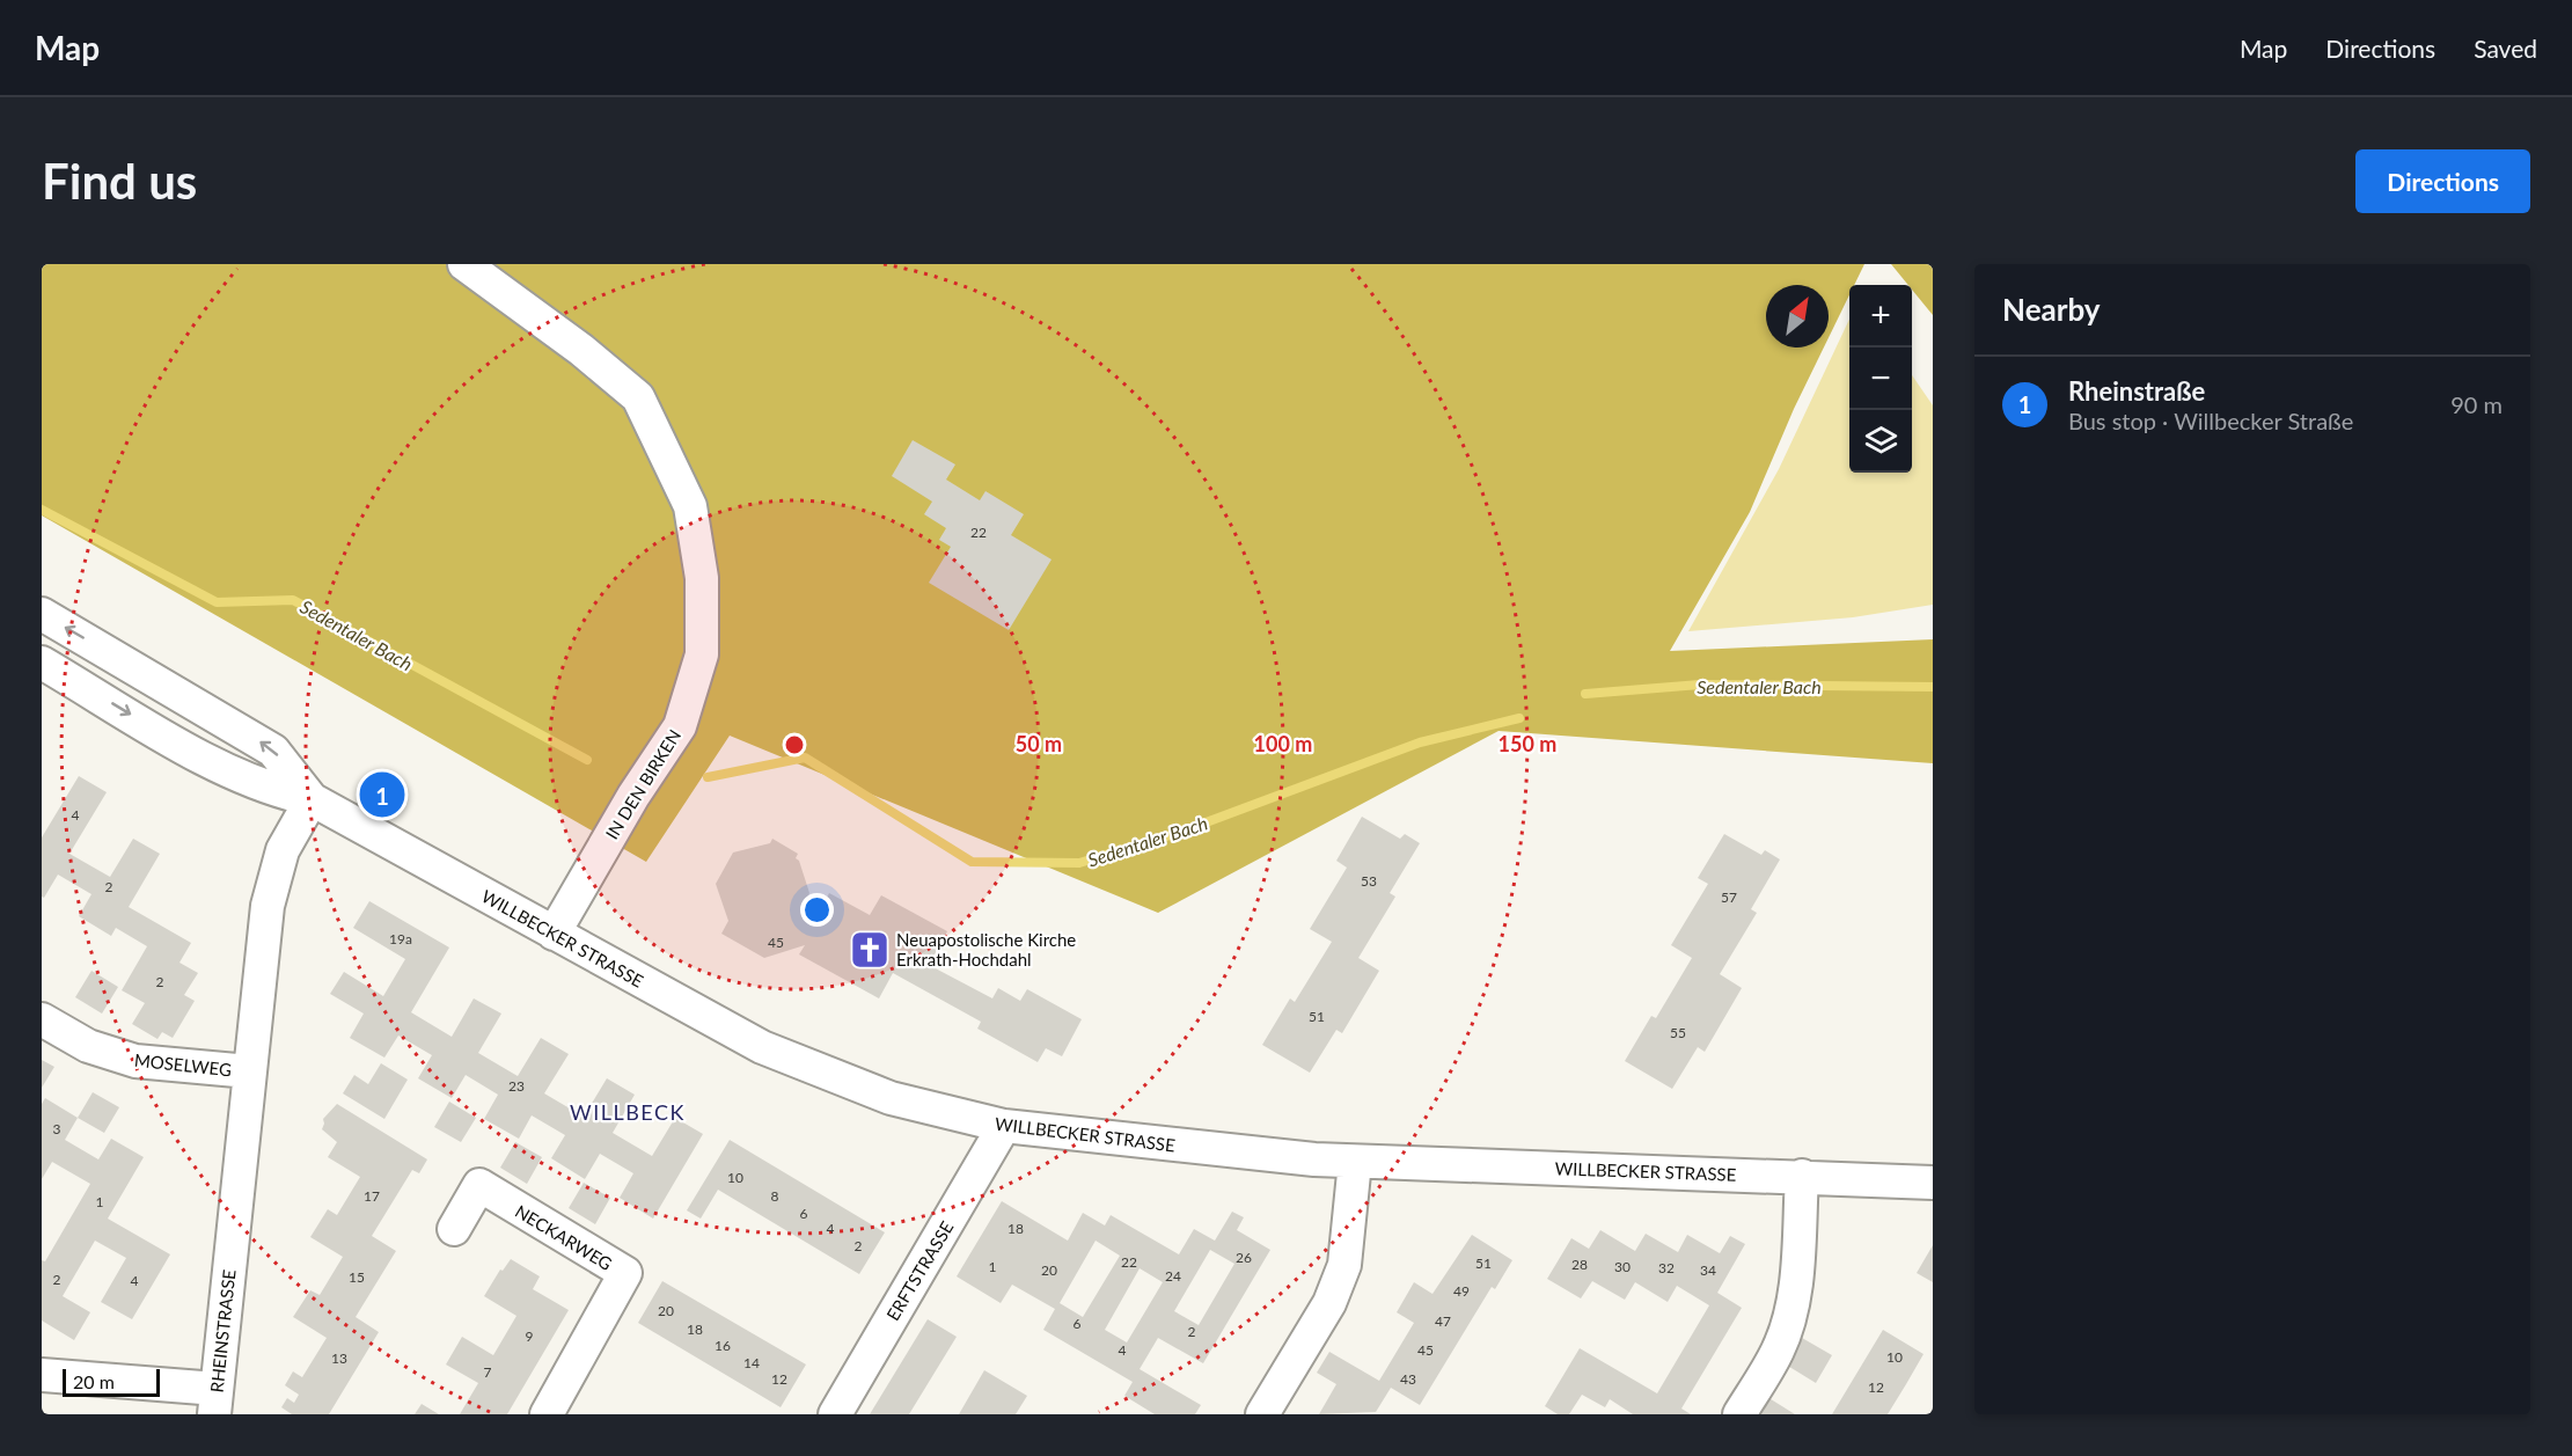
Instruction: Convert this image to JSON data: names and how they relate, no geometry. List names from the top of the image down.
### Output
{
  "streets": {
    "street": [
      "IN DEN BIRKEN",
      "WILLBECKER STRASSE",
      "MOSELWEG",
      "NECKARWEG",
      "ERFTSTRASSE",
      "RHEINSTRASSE"
    ]
  },
  "crossings": [
    ["IN DEN BIRKEN", "WILLBECKER STRASSE"],
    ["WILLBECKER STRASSE", "ERFTSTRASSE"],
    ["WILLBECKER STRASSE", "RHEINSTRASSE"],
    ["MOSELWEG", "RHEINSTRASSE"]
  ],
  "districts": ["WILLBECK"],
  "water": ["Sedentaler Bach"],
  "places": {
    "church": ["Neuapostolische Kirche Erkrath-Hochdahl"]
  },
  "house_numbers": [
    "22",
    "4",
    "53",
    "2",
    "57",
    "19a",
    "45",
    "2",
    "51",
    "55",
    "23",
    "3",
    "10",
    "17",
    "8",
    "1",
    "6",
    "4",
    "18",
    "2",
    "26",
    "22",
    "51",
    "28",
    "1",
    "30",
    "32",
    "20",
    "34",
    "24",
    "15",
    "2",
    "4",
    "49",
    "20",
    "47",
    "6",
    "18",
    "2",
    "9",
    "16",
    "4",
    "45",
    "10",
    "13",
    "14",
    "7",
    "12",
    "43",
    "12"
  ],
  "scale_bar": "20 m",
  "north": "top right",
  "page": {
    "header": "Map",
    "nav": ["Map", "Directions", "Saved"],
    "buttons": "Directions",
    "title": "Find us",
    "heading": "Nearby",
    "map_buttons": ["+", "−"],
    "list": [
      {
        "mark": "1",
        "name": "Rheinstraße",
        "note": "Bus stop · Willbecker Straße",
        "value": "90 m"
      }
    ],
    "pins": "1",
    "scale": "20 m"
  },
  "rings": ["50 m", "100 m", "150 m"]
}
